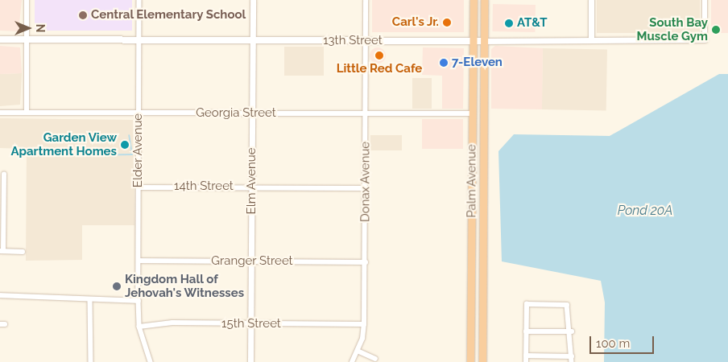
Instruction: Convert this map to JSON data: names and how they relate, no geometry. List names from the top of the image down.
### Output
{
  "streets": {
    "highway": ["Palm Avenue"],
    "main road": ["13th Street"],
    "street": [
      "Georgia Street",
      "Elder Avenue",
      "Elm Avenue",
      "Donax Avenue",
      "14th Street",
      "Granger Street",
      "15th Street"
    ]
  },
  "crossings": [
    ["13th Street", "Elder Avenue"],
    ["13th Street", "Elm Avenue"],
    ["13th Street", "Palm Avenue"],
    ["13th Street", "Donax Avenue"],
    ["Georgia Street", "Elder Avenue"],
    ["Georgia Street", "Elm Avenue"],
    ["Georgia Street", "Palm Avenue"],
    ["Georgia Street", "Donax Avenue"],
    ["Elder Avenue", "14th Street"],
    ["Elder Avenue", "Granger Street"],
    ["Elder Avenue", "15th Street"],
    ["Elm Avenue", "14th Street"],
    ["Elm Avenue", "Granger Street"],
    ["Elm Avenue", "15th Street"],
    ["Donax Avenue", "14th Street"],
    ["Donax Avenue", "Granger Street"],
    ["Donax Avenue", "15th Street"]
  ],
  "water": ["Pond 20A"],
  "places": [
    "Central Elementary School",
    "Carl's Jr.",
    "AT&T",
    "South Bay Muscle Gym",
    "Little Red Cafe",
    "7-Eleven",
    "Garden View Apartment Homes",
    "Kingdom Hall of Jehovah's Witnesses"
  ],
  "scale_bar": "100 m",
  "north": "right"
}
